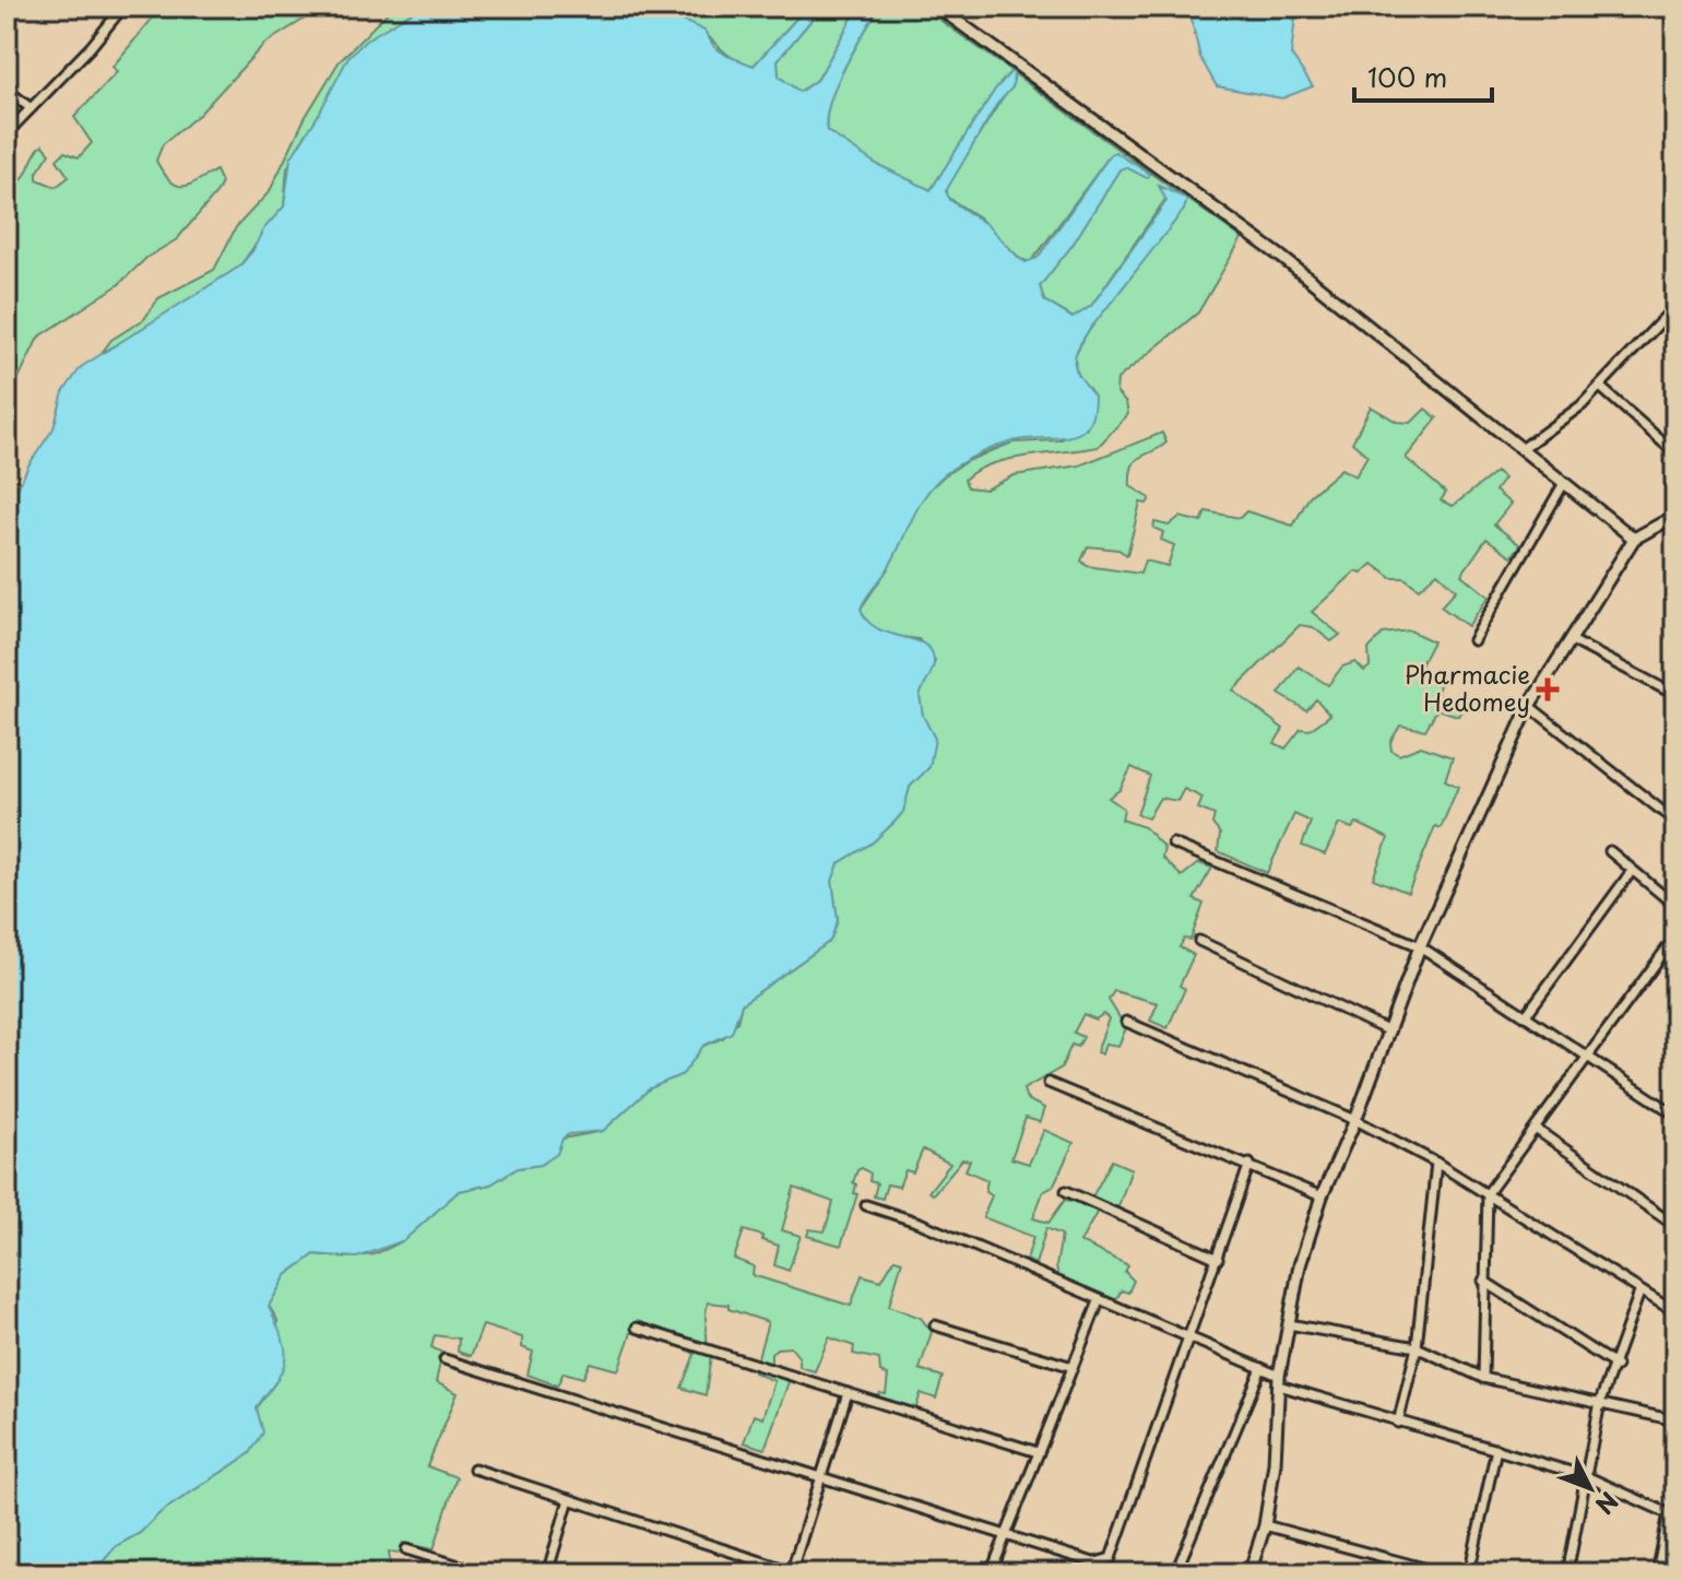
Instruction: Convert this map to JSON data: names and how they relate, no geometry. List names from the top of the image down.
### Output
{
  "places": {
    "health": ["Pharmacie Hedomey"]
  },
  "scale_bar": "100 m",
  "north": "bottom right"
}
